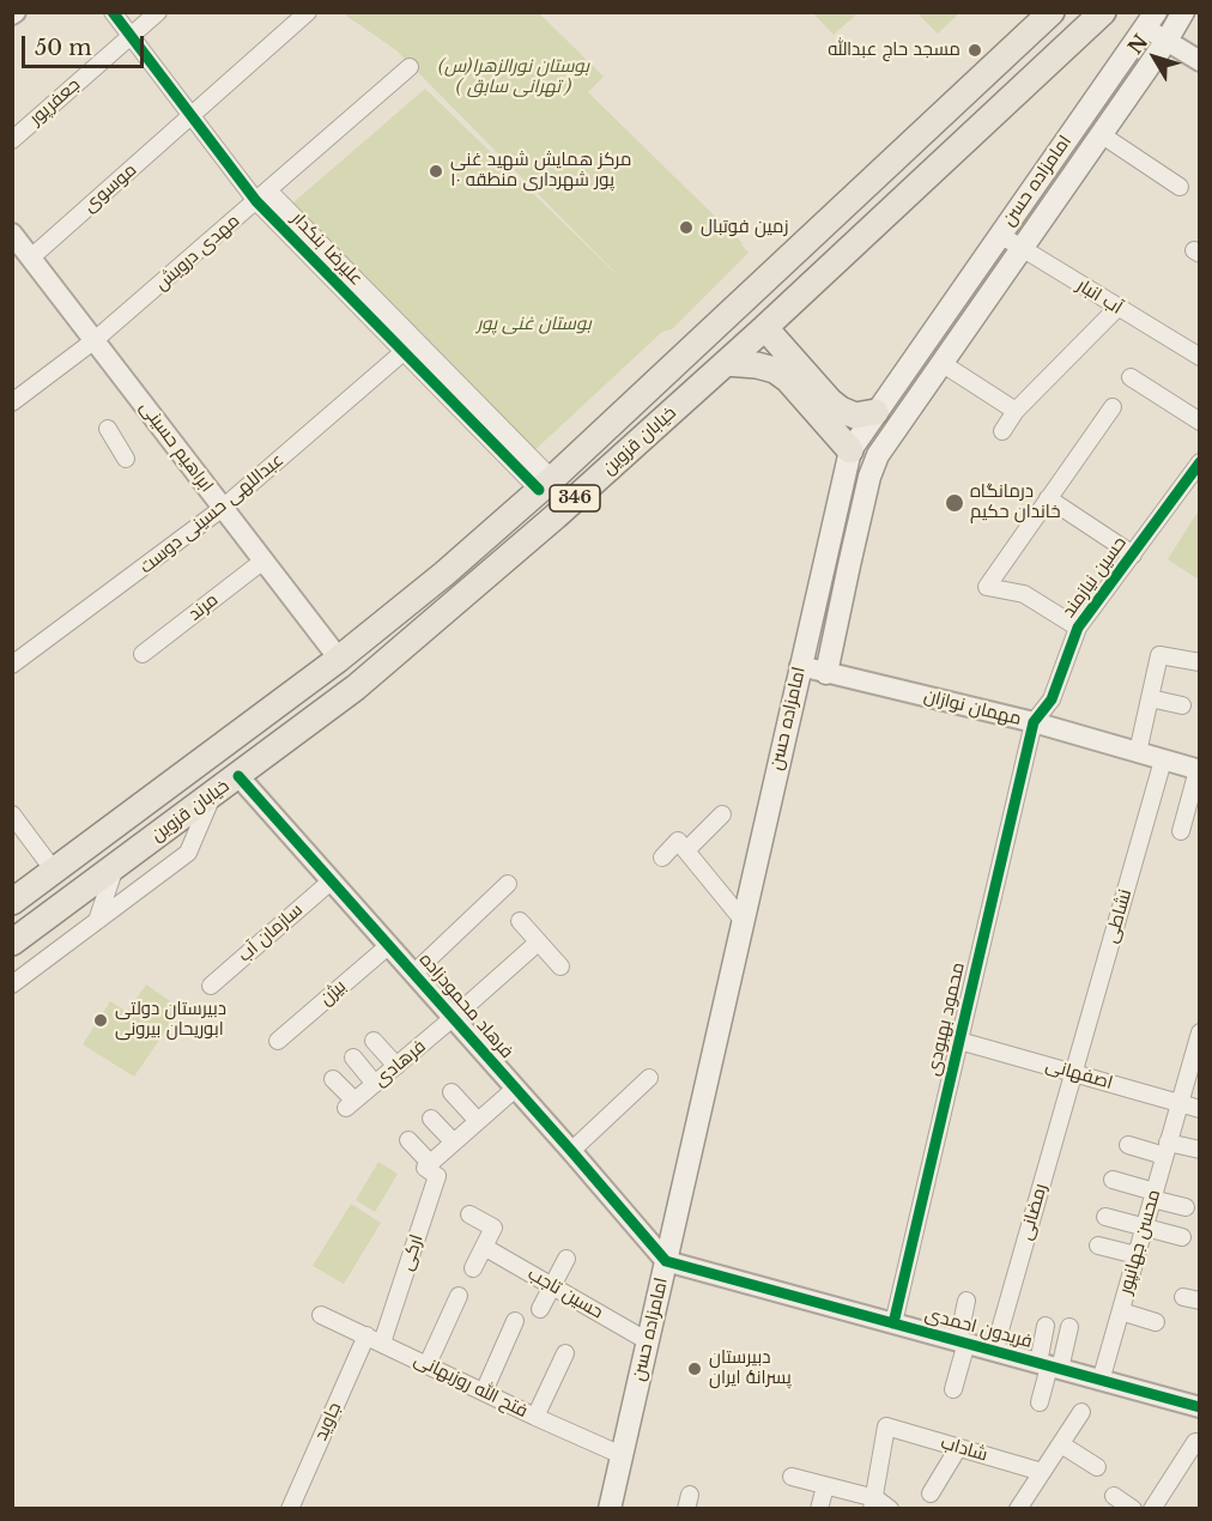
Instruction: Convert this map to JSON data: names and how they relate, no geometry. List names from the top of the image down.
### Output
{
  "streets": {
    "main road": ["امامزاده حسن", "خیابان قزوین", "346"],
    "street": [
      "جعفرپور",
      "موسوی",
      "علیرضا بنکدار",
      "مهدی درویش",
      "آب انبار",
      "ابراهیم حسینی",
      "عبداللهی حسینی دوست",
      "حسین نیازمند",
      "مرند",
      "مهمان نوازان",
      "نشاطی",
      "سازمان آب",
      "بیژن",
      "فرهاد محمودزاده",
      "محمود بهبودی",
      "فرهادی",
      "اصفهانی",
      "رمضانی",
      "محسن جهانپور",
      "ارکی",
      "حسین تاجب",
      "فریدون احمدی",
      "فتح الله روزبهانی",
      "جاوید",
      "شاداب"
    ]
  },
  "crossings": [
    ["جعفرپور", "علیرضا بنکدار"],
    ["امامزاده حسن", "آب انبار"],
    ["امامزاده حسن", "مهمان نوازان"],
    ["امامزاده حسن", "فرهاد محمودزاده"],
    ["امامزاده حسن", "حسین تاجب"],
    ["امامزاده حسن", "فریدون احمدی"],
    ["امامزاده حسن", "فتح الله روزبهانی"],
    ["موسوی", "علیرضا بنکدار"],
    ["موسوی", "ابراهیم حسینی"],
    ["علیرضا بنکدار", "مهدی درویش"],
    ["علیرضا بنکدار", "خیابان قزوین"],
    ["علیرضا بنکدار", "عبداللهی حسینی دوست"],
    ["مهدی درویش", "ابراهیم حسینی"],
    ["خیابان قزوین", "ابراهیم حسینی"],
    ["خیابان قزوین", "فرهاد محمودزاده"],
    ["ابراهیم حسینی", "عبداللهی حسینی دوست"],
    ["ابراهیم حسینی", "مرند"],
    ["حسین نیازمند", "مهمان نوازان"],
    ["حسین نیازمند", "محمود بهبودی"],
    ["مهمان نوازان", "نشاطی"],
    ["مهمان نوازان", "محمود بهبودی"],
    ["نشاطی", "اصفهانی"],
    ["نشاطی", "رمضانی"],
    ["سازمان آب", "فرهاد محمودزاده"],
    ["بیژن", "فرهاد محمودزاده"],
    ["فرهاد محمودزاده", "فرهادی"],
    ["فرهاد محمودزاده", "فریدون احمدی"],
    ["محمود بهبودی", "اصفهانی"],
    ["محمود بهبودی", "فریدون احمدی"],
    ["اصفهانی", "رمضانی"],
    ["اصفهانی", "محسن جهانپور"],
    ["رمضانی", "فریدون احمدی"],
    ["محسن جهانپور", "فریدون احمدی"],
    ["ارکی", "فتح الله روزبهانی"],
    ["فتح الله روزبهانی", "جاوید"]
  ],
  "parks": ["بوستان نورالزهرا(س) ( تهرانی سابق )", "بوستان غنی پور"],
  "places": [
    "مسجد حاج عبدالله",
    "مرکز همایش شهید غنی پور شهرداری منطقه ۱۰",
    "زمین فوتبال",
    "درمانگاه خاندان حکیم",
    "دبیرستان دولتی ابوریحان بیرونی",
    "دبیرستان پسرانهٔ ایران"
  ],
  "scale_bar": "50 m",
  "north": "top left"
}
